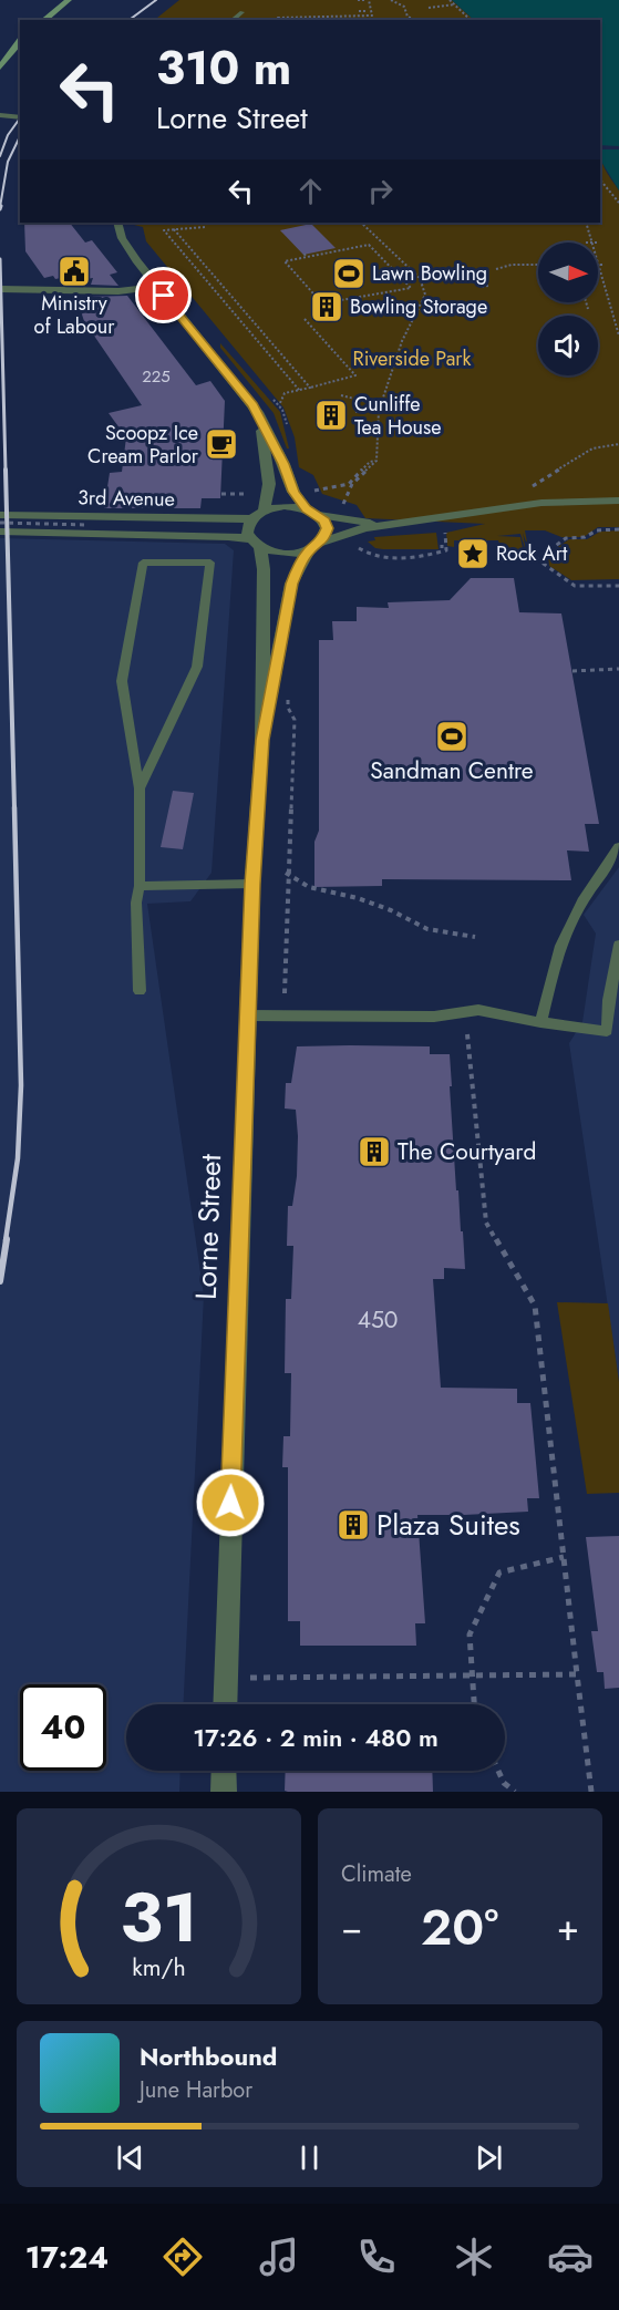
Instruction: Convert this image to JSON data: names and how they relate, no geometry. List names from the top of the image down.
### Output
{
  "streets": {
    "street": ["3rd Avenue", "Lorne Street"]
  },
  "crossings": [
    ["3rd Avenue", "Lorne Street"]
  ],
  "parks": ["Riverside Park"],
  "places": {
    "public building": ["Ministry of Labour"],
    "sports": ["Lawn Bowling", "Sandman Centre"],
    "building": [
      "Bowling Storage",
      "Cunliffe Tea House",
      "The Courtyard",
      "Plaza Suites"
    ],
    "cafe": ["Scoopz Ice Cream Parlor"],
    "place": ["Rock Art"]
  },
  "house_numbers": ["225", "450"],
  "north": "right",
  "page": {
    "turn": ["310 m", "Lorne Street"],
    "limit": "40",
    "trip": "17:26 · 2 min · 480 m",
    "tile": "Climate",
    "heat": ["−", "20°", "+"],
    "song": ["Northbound", "June Harbor"],
    "tabs": "17:24",
    "gauge": ["31", "km/h"]
  }
}
